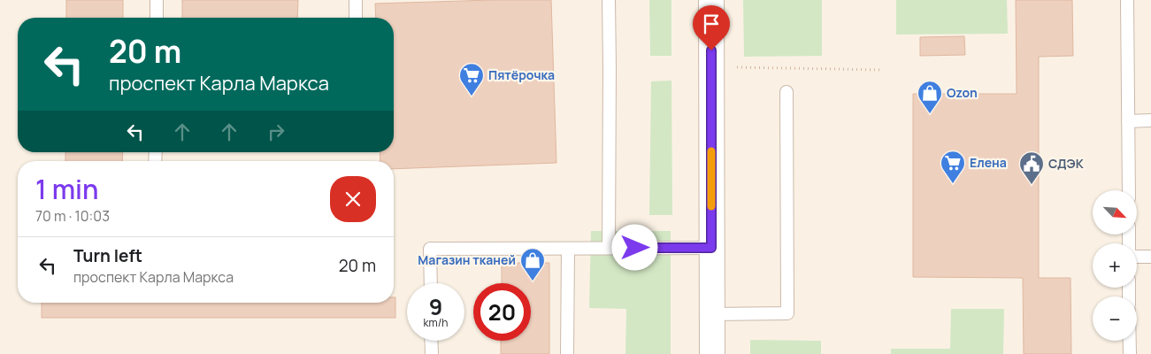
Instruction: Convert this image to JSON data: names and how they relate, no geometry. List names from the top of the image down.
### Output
{
  "places": {
    "supermarket": ["Пятёрочка", "Елена"],
    "shop": ["Ozon", "Магазин тканей"],
    "public building": ["СДЭК"]
  },
  "north": "bottom right",
  "page": {
    "turn": ["20 m", "проспект Карла Маркса"],
    "heading": ["1 min", "70 m · 10:03"],
    "map_buttons": ["+", "−"],
    "list": [
      {
        "name": "Turn left",
        "note": "проспект Карла Маркса",
        "value": "20 m"
      }
    ],
    "speed": "9 km/h",
    "limit": "20"
  }
}
